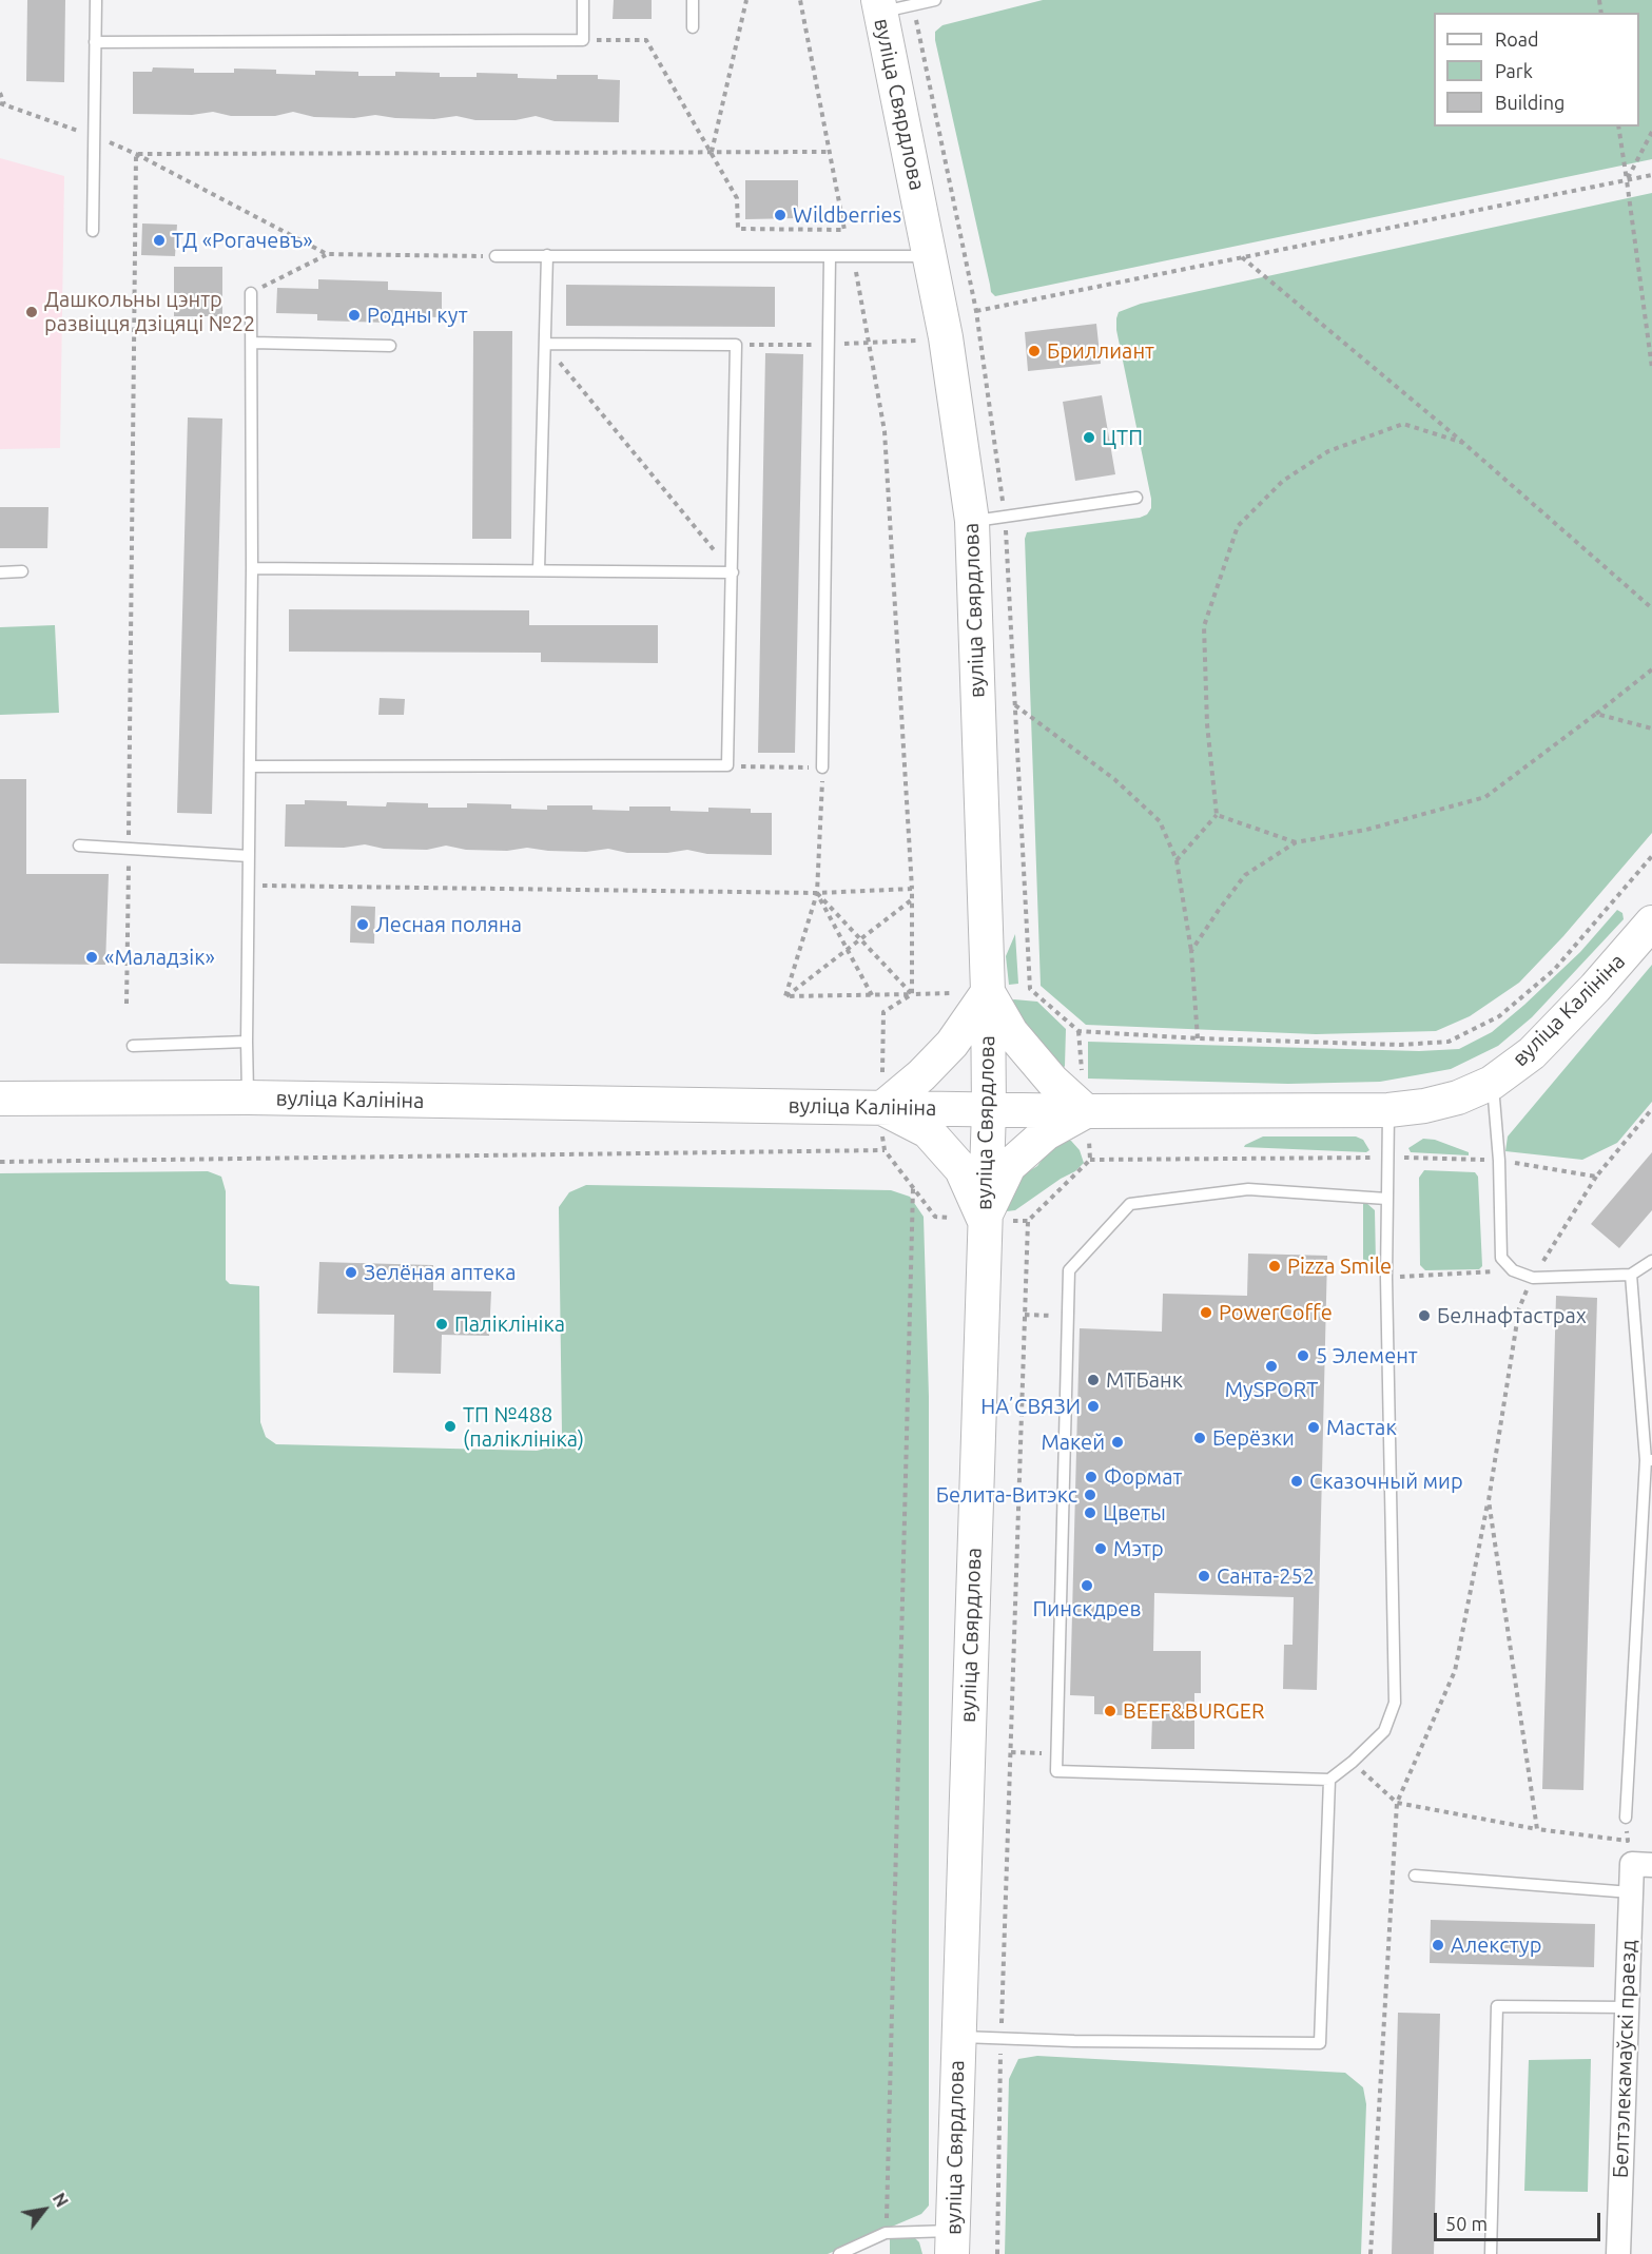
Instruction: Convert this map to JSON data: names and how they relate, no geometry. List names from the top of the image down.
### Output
{
  "streets": {
    "main road": ["вуліца Свярдлова", "вуліца Калініна"],
    "street": ["Белтэлекамаўскі праезд"]
  },
  "crossings": [
    ["вуліца Свярдлова", "вуліца Калініна"]
  ],
  "places": [
    "Wildberries",
    "ТД «Рогачевъ»",
    "Дашкольны цэнтр развіцця дзіцяці №22",
    "Родны кут",
    "Бриллиант",
    "ЦТП",
    "Лесная поляна",
    "«Маладзік»",
    "Pizza Smile",
    "Зелёная аптека",
    "PowerCoffe",
    "Белнафтастрах",
    "Паліклініка",
    "5 Элемент",
    "MySPORT",
    "МТБанк",
    "НАʼСВЯЗИ",
    "ТП №488 (паліклініка)",
    "Мастак",
    "Берёзки",
    "Макей",
    "Формат",
    "Сказочный мир",
    "Белита-Витэкс",
    "Цветы",
    "Мэтр",
    "Санта-252",
    "Пинскдрев",
    "BEEF&BURGER",
    "Алекстур"
  ],
  "legend": ["Road", "Park", "Building"],
  "scale_bar": "50 m",
  "north": "top right"
}
